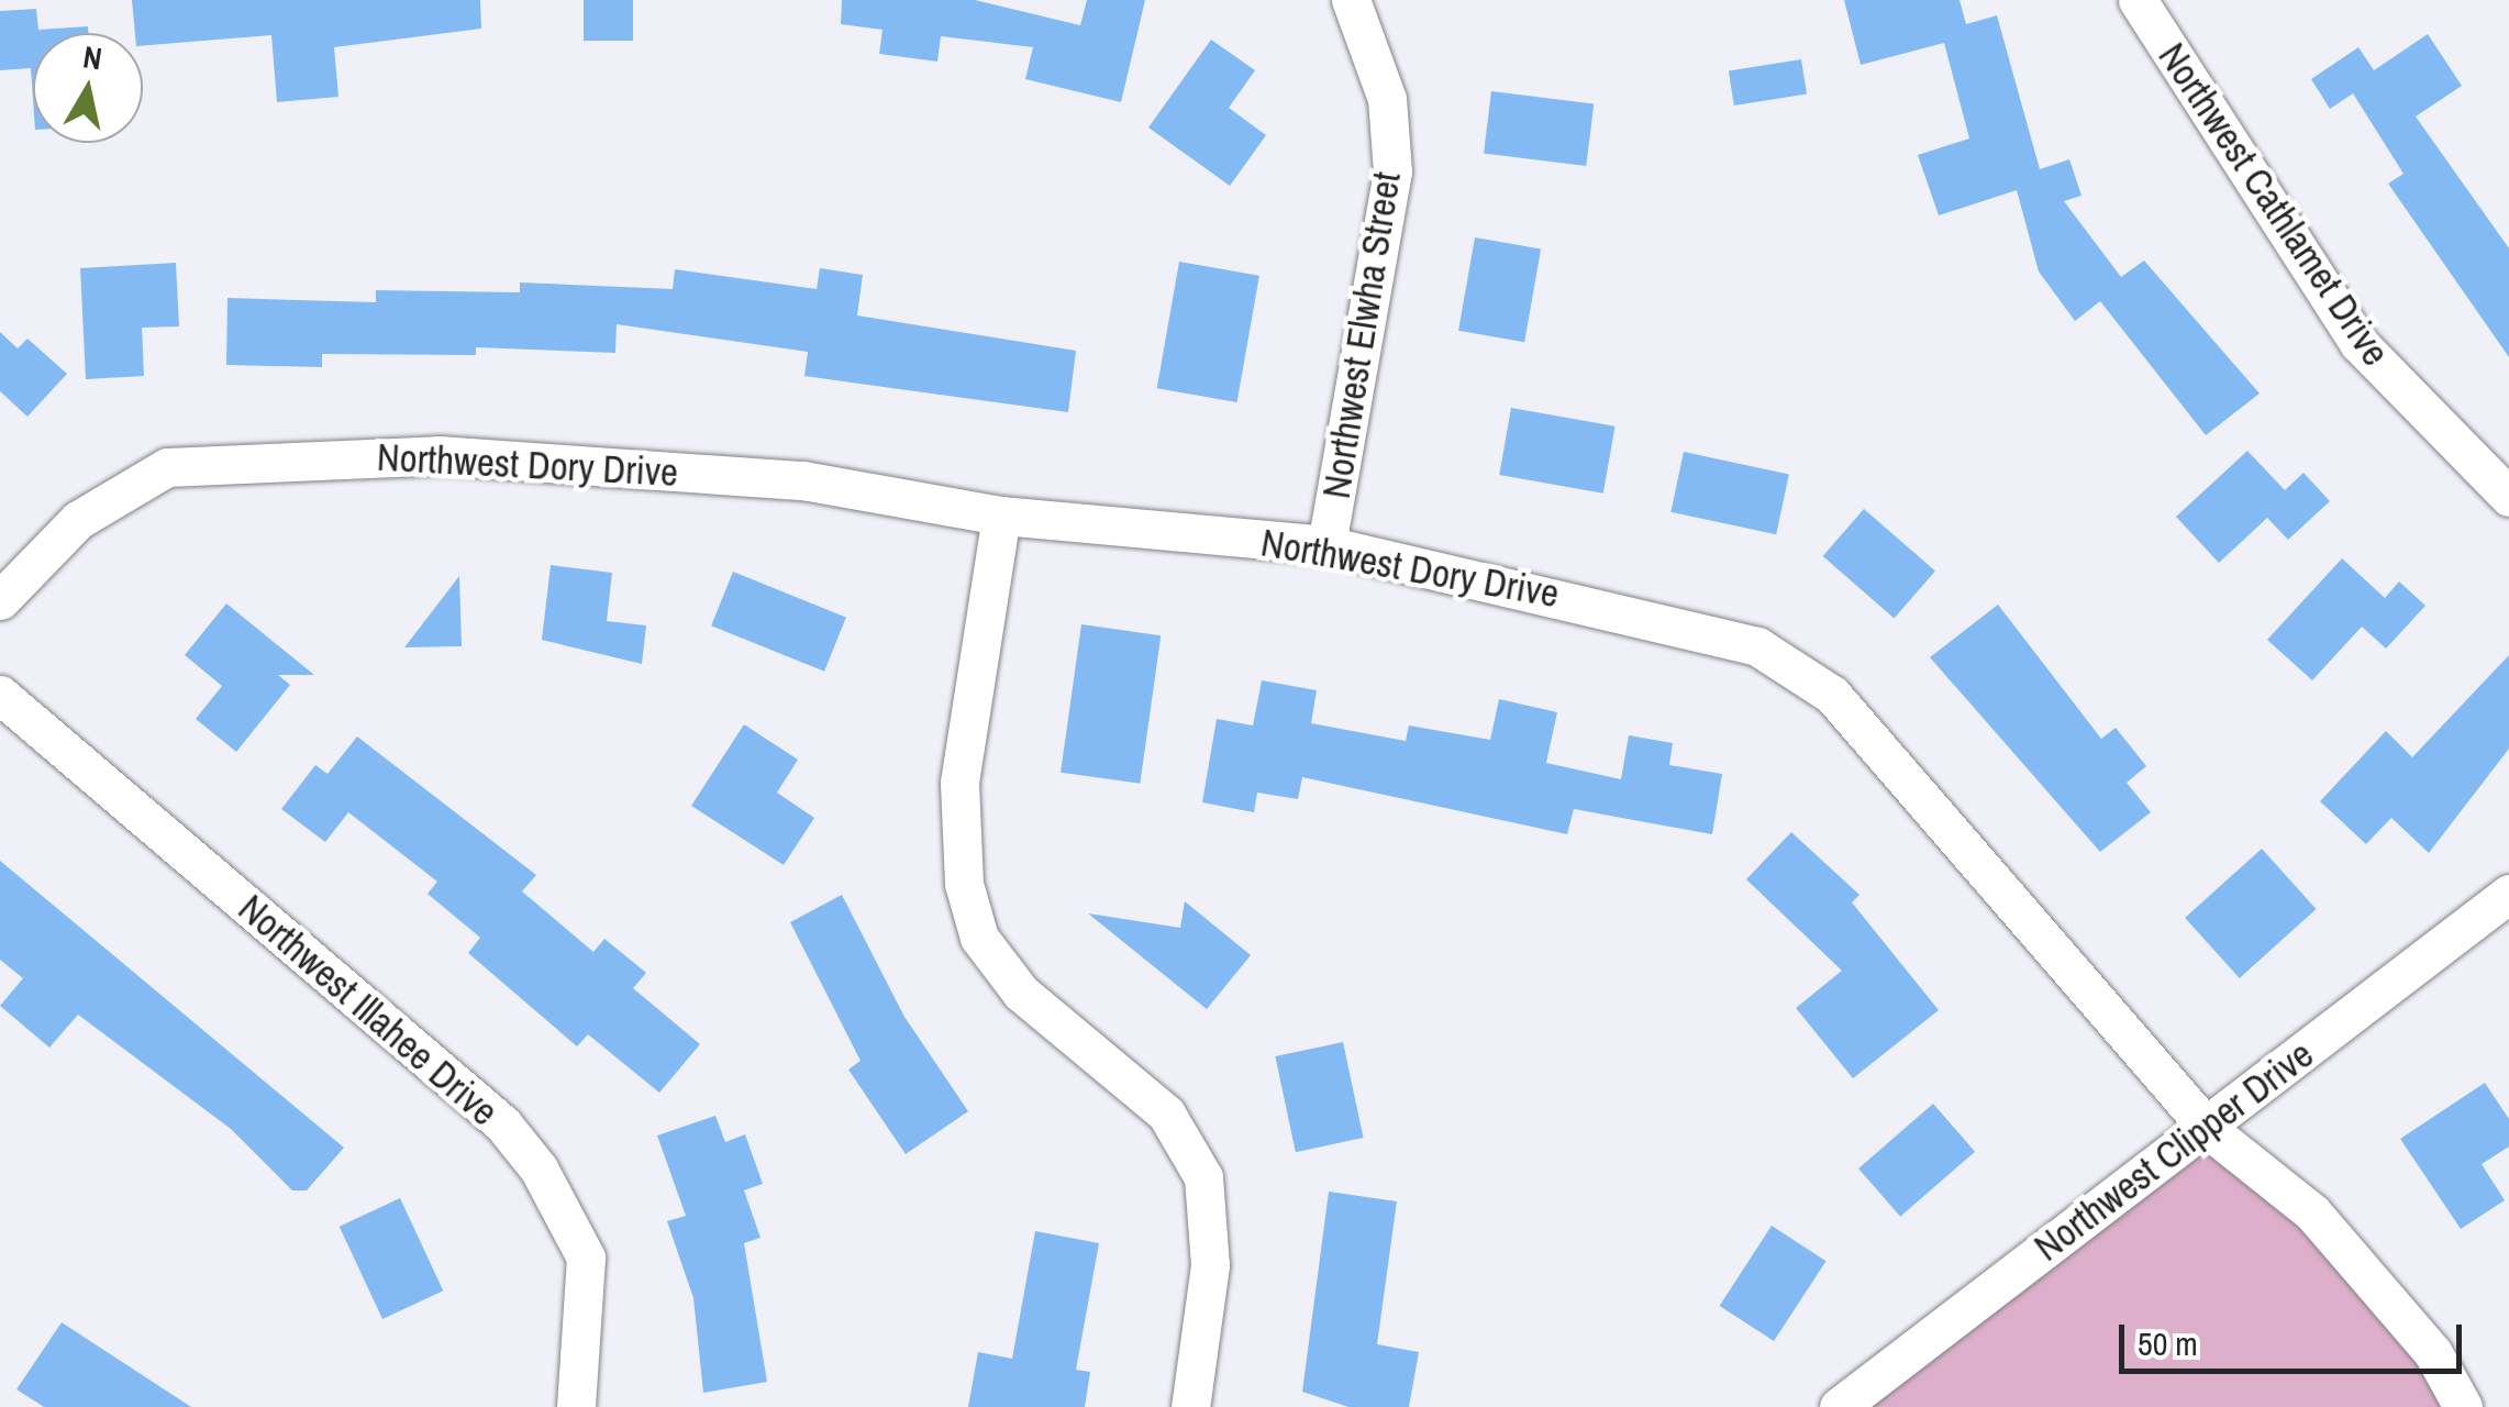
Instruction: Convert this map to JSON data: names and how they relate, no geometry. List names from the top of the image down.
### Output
{
  "streets": {
    "street": [
      "Northwest Cathlamet Drive",
      "Northwest Elwha Street",
      "Northwest Dory Drive",
      "Northwest Illahee Drive",
      "Northwest Clipper Drive"
    ]
  },
  "crossings": [
    ["Northwest Elwha Street", "Northwest Dory Drive"],
    ["Northwest Dory Drive", "Northwest Clipper Drive"]
  ],
  "scale_bar": "50 m",
  "north": "top"
}
